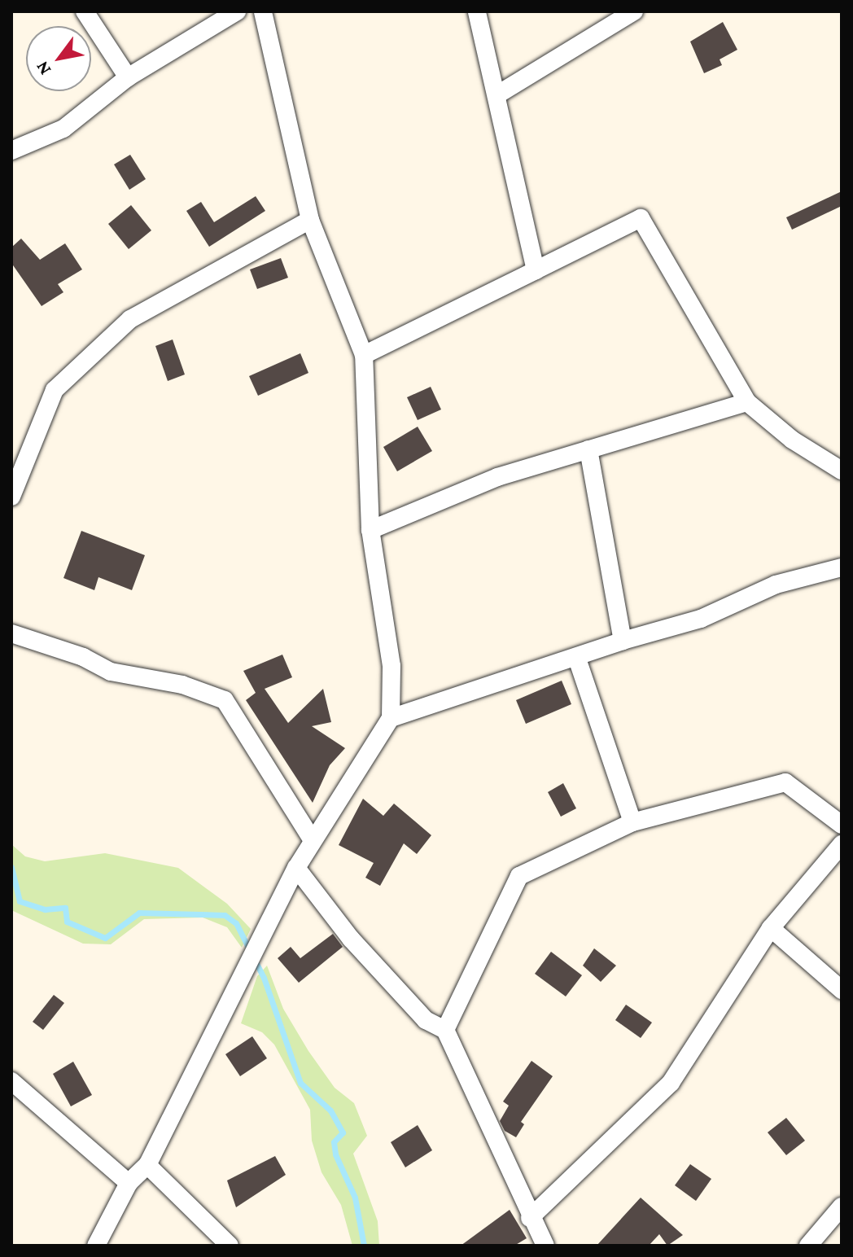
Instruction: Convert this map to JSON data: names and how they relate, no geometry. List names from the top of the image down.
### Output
{
  "north": "bottom left"
}
